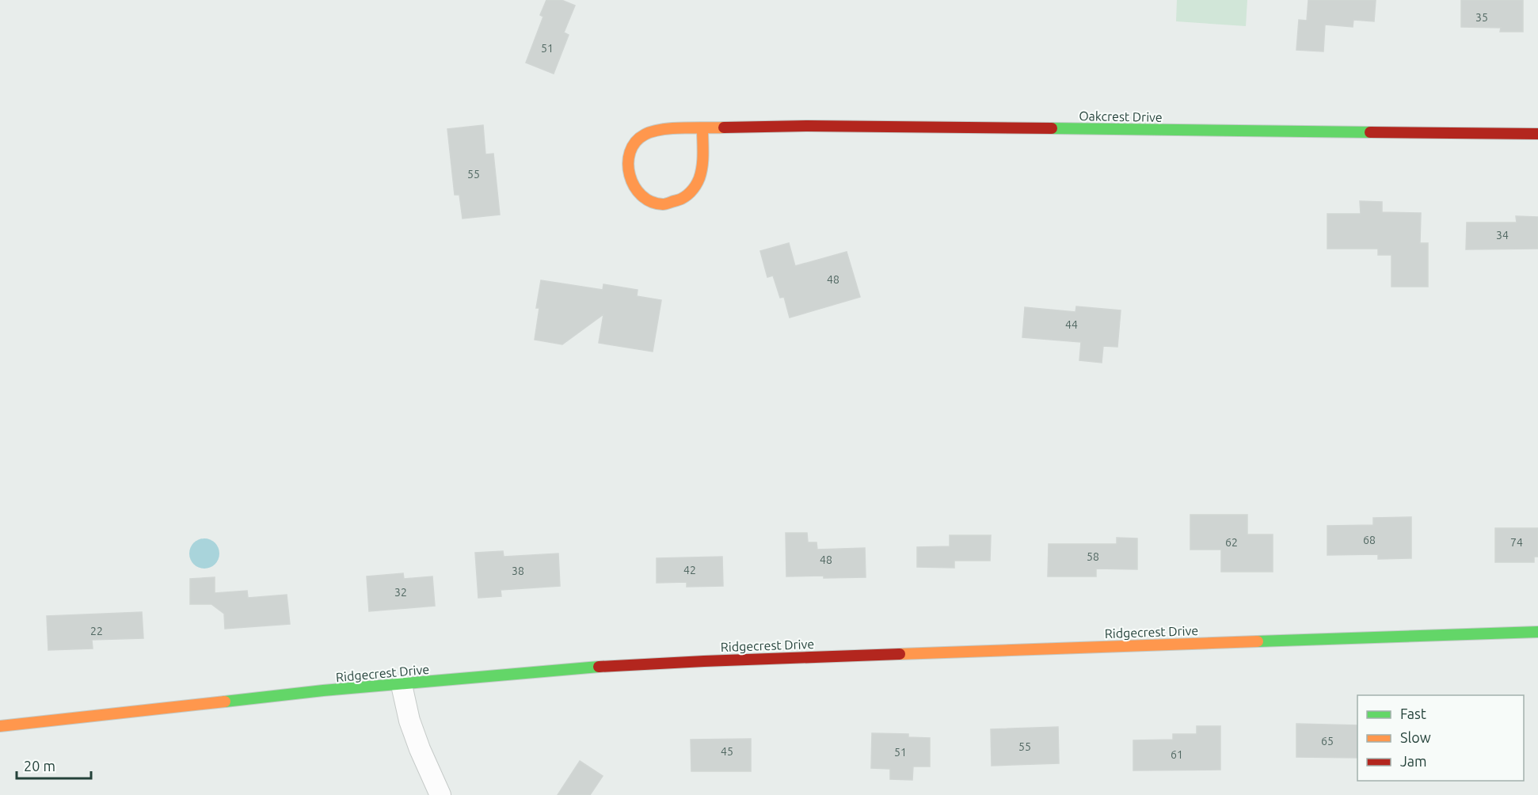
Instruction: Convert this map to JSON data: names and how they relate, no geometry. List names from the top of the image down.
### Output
{
  "streets": {
    "street": ["Oakcrest Drive", "Ridgecrest Drive"]
  },
  "house_numbers": [
    "35",
    "51",
    "55",
    "34",
    "48",
    "44",
    "68",
    "62",
    "74",
    "58",
    "48",
    "42",
    "38",
    "32",
    "22",
    "65",
    "55",
    "45",
    "51",
    "61"
  ],
  "legend": ["Fast", "Slow", "Jam"],
  "scale_bar": "20 m"
}
